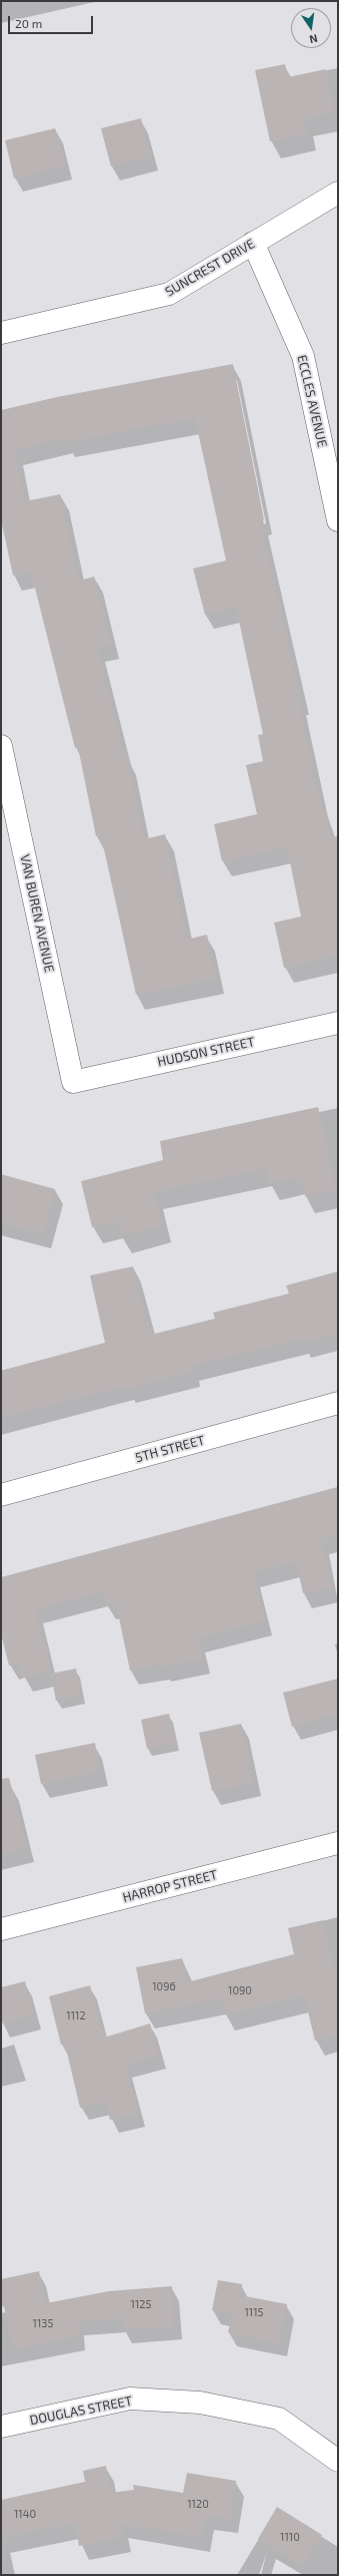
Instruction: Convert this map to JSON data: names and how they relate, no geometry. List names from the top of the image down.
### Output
{
  "streets": {
    "street": [
      "SUNCREST DRIVE",
      "ECCLES AVENUE",
      "VAN BUREN AVENUE",
      "HUDSON STREET",
      "5TH STREET",
      "HARROP STREET",
      "DOUGLAS STREET"
    ]
  },
  "crossings": [
    ["SUNCREST DRIVE", "ECCLES AVENUE"],
    ["VAN BUREN AVENUE", "HUDSON STREET"]
  ],
  "house_numbers": [
    "1096",
    "1090",
    "1112",
    "1125",
    "1115",
    "1135",
    "1120",
    "1140",
    "1110"
  ],
  "scale_bar": "20 m",
  "north": "bottom"
}
